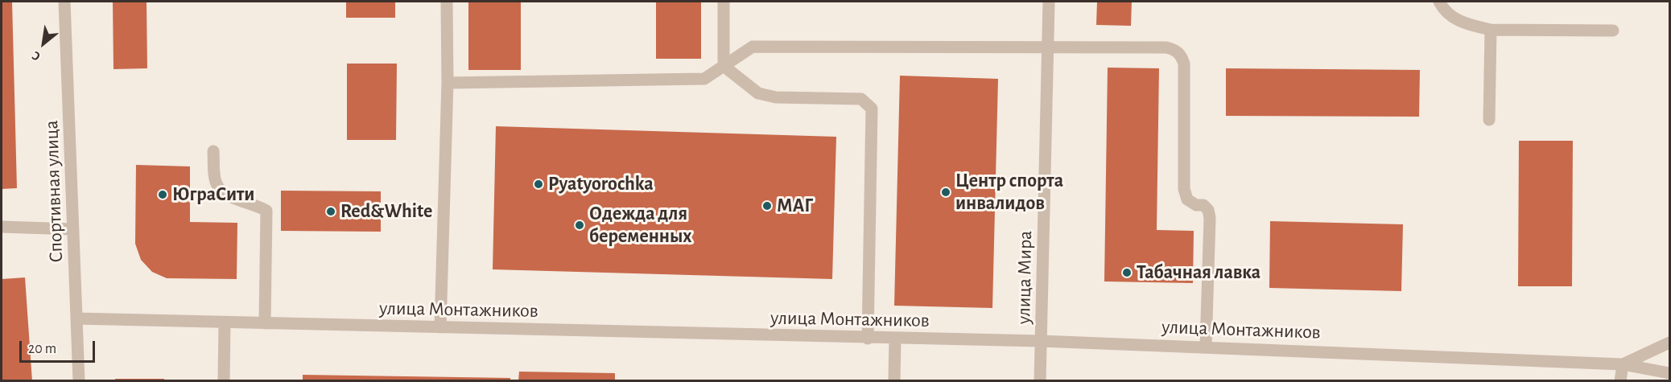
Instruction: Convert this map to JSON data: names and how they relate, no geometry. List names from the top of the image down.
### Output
{
  "streets": {
    "street": ["Спортивная улица", "улица Мира", "улица Монтажников"]
  },
  "crossings": [
    ["Спортивная улица", "улица Монтажников"],
    ["улица Мира", "улица Монтажников"]
  ],
  "places": [
    "Pyatyorochka",
    "Центр спорта инвалидов",
    "ЮграСити",
    "МАГ",
    "Red&White",
    "Одежда для беременных",
    "Табачная лавка"
  ],
  "scale_bar": "20 m",
  "north": "bottom left"
}
